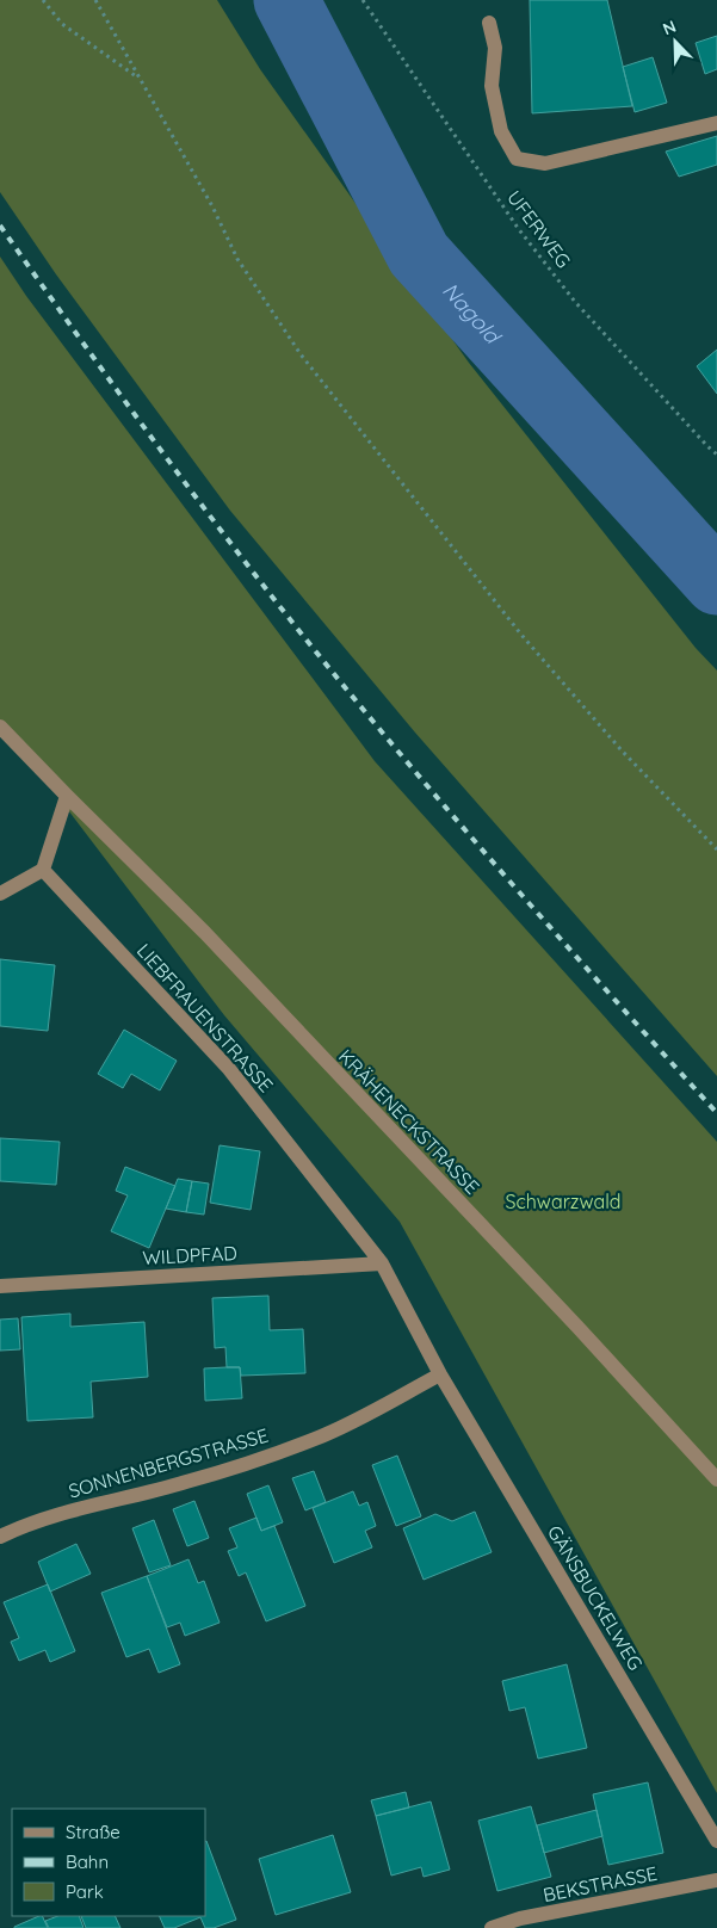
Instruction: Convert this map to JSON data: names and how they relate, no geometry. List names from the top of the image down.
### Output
{
  "streets": {
    "street": [
      "LIEBFRAUENSTRASSE",
      "KRÄHENECKSTRASSE",
      "WILDPFAD",
      "SONNENBERGSTRASSE",
      "GÄNSBUCKELWEG",
      "BEKSTRASSE"
    ],
    "path": ["UFERWEG"]
  },
  "crossings": [
    ["LIEBFRAUENSTRASSE", "WILDPFAD"],
    ["LIEBFRAUENSTRASSE", "SONNENBERGSTRASSE"],
    ["LIEBFRAUENSTRASSE", "GÄNSBUCKELWEG"],
    ["SONNENBERGSTRASSE", "GÄNSBUCKELWEG"]
  ],
  "water": ["Nagold"],
  "parks": ["Schwarzwald"],
  "legend": ["Straße", "Bahn", "Park"],
  "north": "top left"
}
